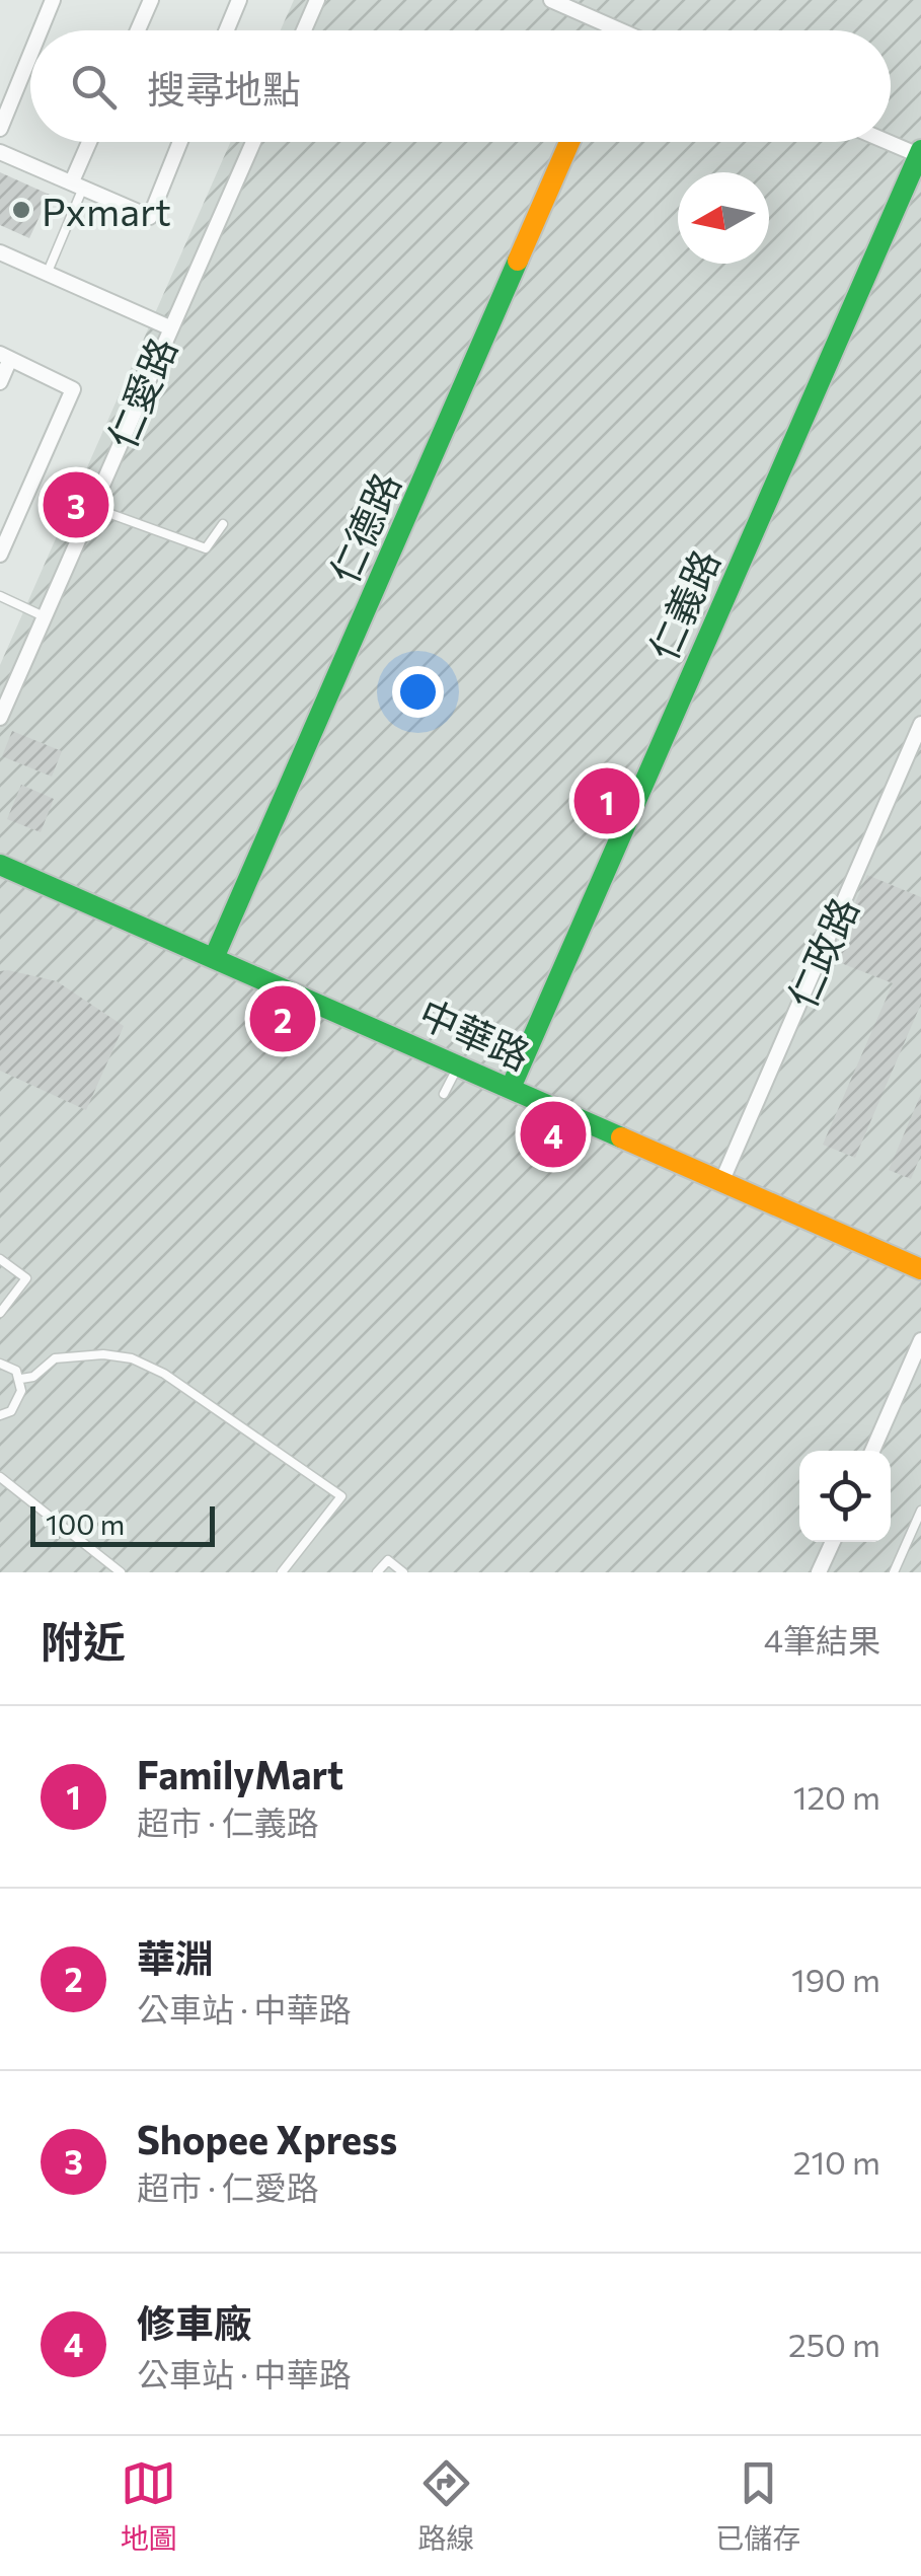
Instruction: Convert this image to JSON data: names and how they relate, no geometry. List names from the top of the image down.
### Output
{
  "streets": {
    "street": [
      "仁愛路",
      "仁德路",
      "仁義路",
      "仁政路",
      "中華路"
    ]
  },
  "crossings": [
    ["仁德路", "中華路"],
    ["仁義路", "中華路"],
    ["仁政路", "中華路"]
  ],
  "places": ["Pxmart"],
  "scale_bar": "100 m",
  "north": "left",
  "page": {
    "search": "搜尋地點",
    "pins": [
      "3",
      "1",
      "2",
      "4"
    ],
    "scale": "100 m",
    "heading": ["附近", "4筆結果"],
    "list": [
      {
        "mark": "1",
        "name": "FamilyMart",
        "note": "超市 · 仁義路",
        "value": "120 m"
      },
      {
        "mark": "2",
        "name": "華淵",
        "note": "公車站 · 中華路",
        "value": "190 m"
      },
      {
        "mark": "3",
        "name": "Shopee Xpress",
        "note": "超市 · 仁愛路",
        "value": "210 m"
      },
      {
        "mark": "4",
        "name": "修車廠",
        "note": "公車站 · 中華路",
        "value": "250 m"
      }
    ],
    "nav": ["地圖", "路線", "已儲存"]
  }
}
